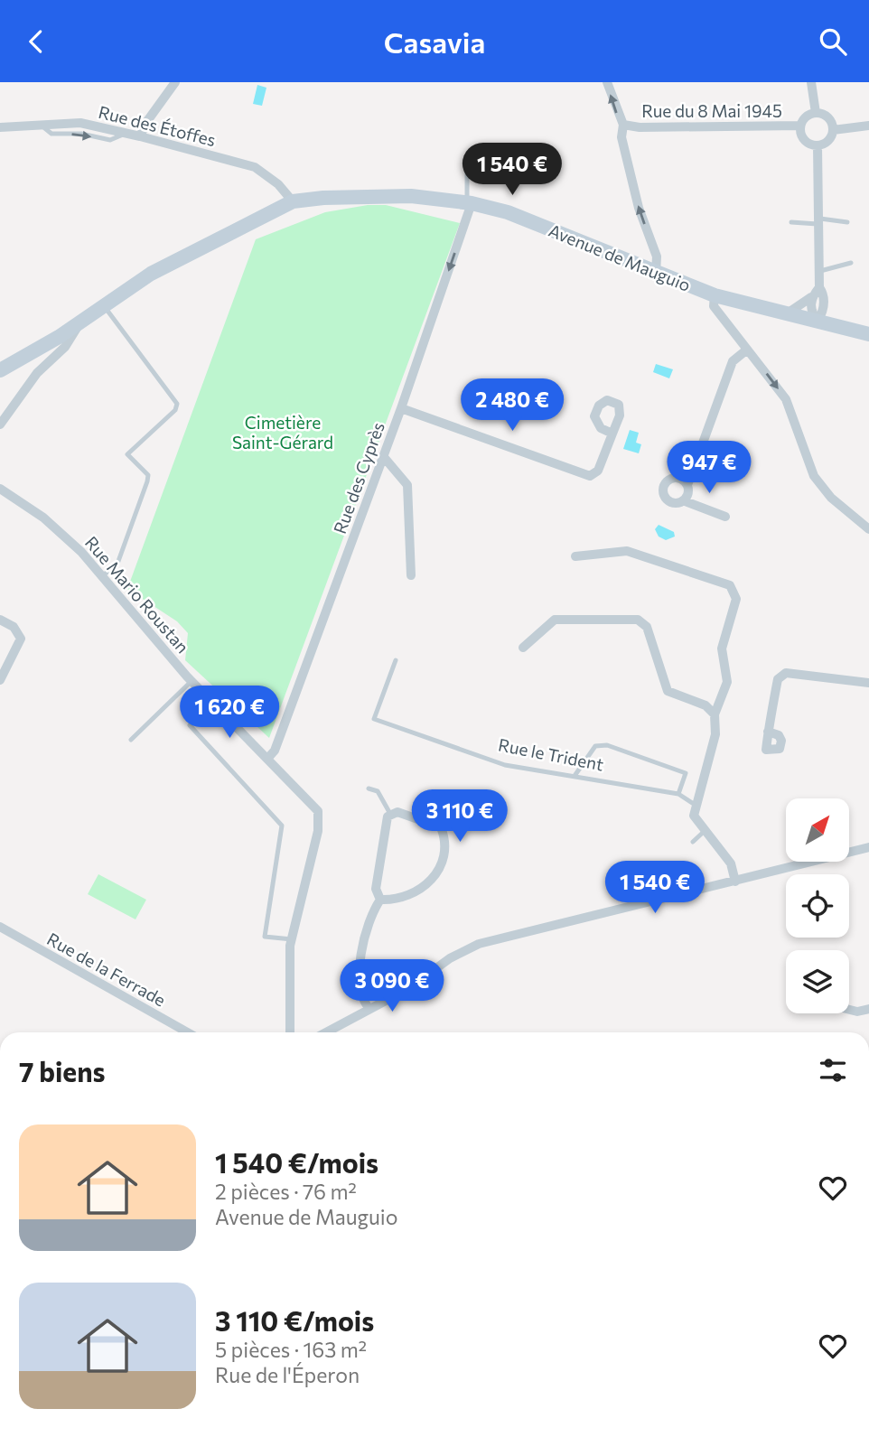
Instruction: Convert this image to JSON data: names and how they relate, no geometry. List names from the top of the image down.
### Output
{
  "streets": {
    "main road": ["Avenue de Mauguio"],
    "street": [
      "Rue du 8 Mai 1945",
      "Rue des Étoffes",
      "Rue des Cyprès",
      "Rue Mario Roustan",
      "Rue de la Ferrade"
    ],
    "lane": ["Rue le Trident"]
  },
  "crossings": [
    ["Rue des Étoffes", "Avenue de Mauguio"],
    ["Avenue de Mauguio", "Rue des Cyprès"],
    ["Rue des Cyprès", "Rue Mario Roustan"]
  ],
  "one_way": ["Rue des Cyprès"],
  "parks": ["Cimetière Saint-Gérard"],
  "north": "top right",
  "page": {
    "header": "Casavia",
    "price": [
      "1 540 €",
      "2 480 €",
      "947 €",
      "1 620 €",
      "3 110 €",
      "1 540 €",
      "3 090 €"
    ],
    "heading": "7 biens",
    "list": [
      {
        "name": "1 540 €/mois",
        "note": "2 pièces · 76 m² · Avenue de Mauguio"
      },
      {
        "name": "3 110 €/mois",
        "note": "5 pièces · 163 m² · Rue de l'Éperon"
      }
    ]
  }
}
